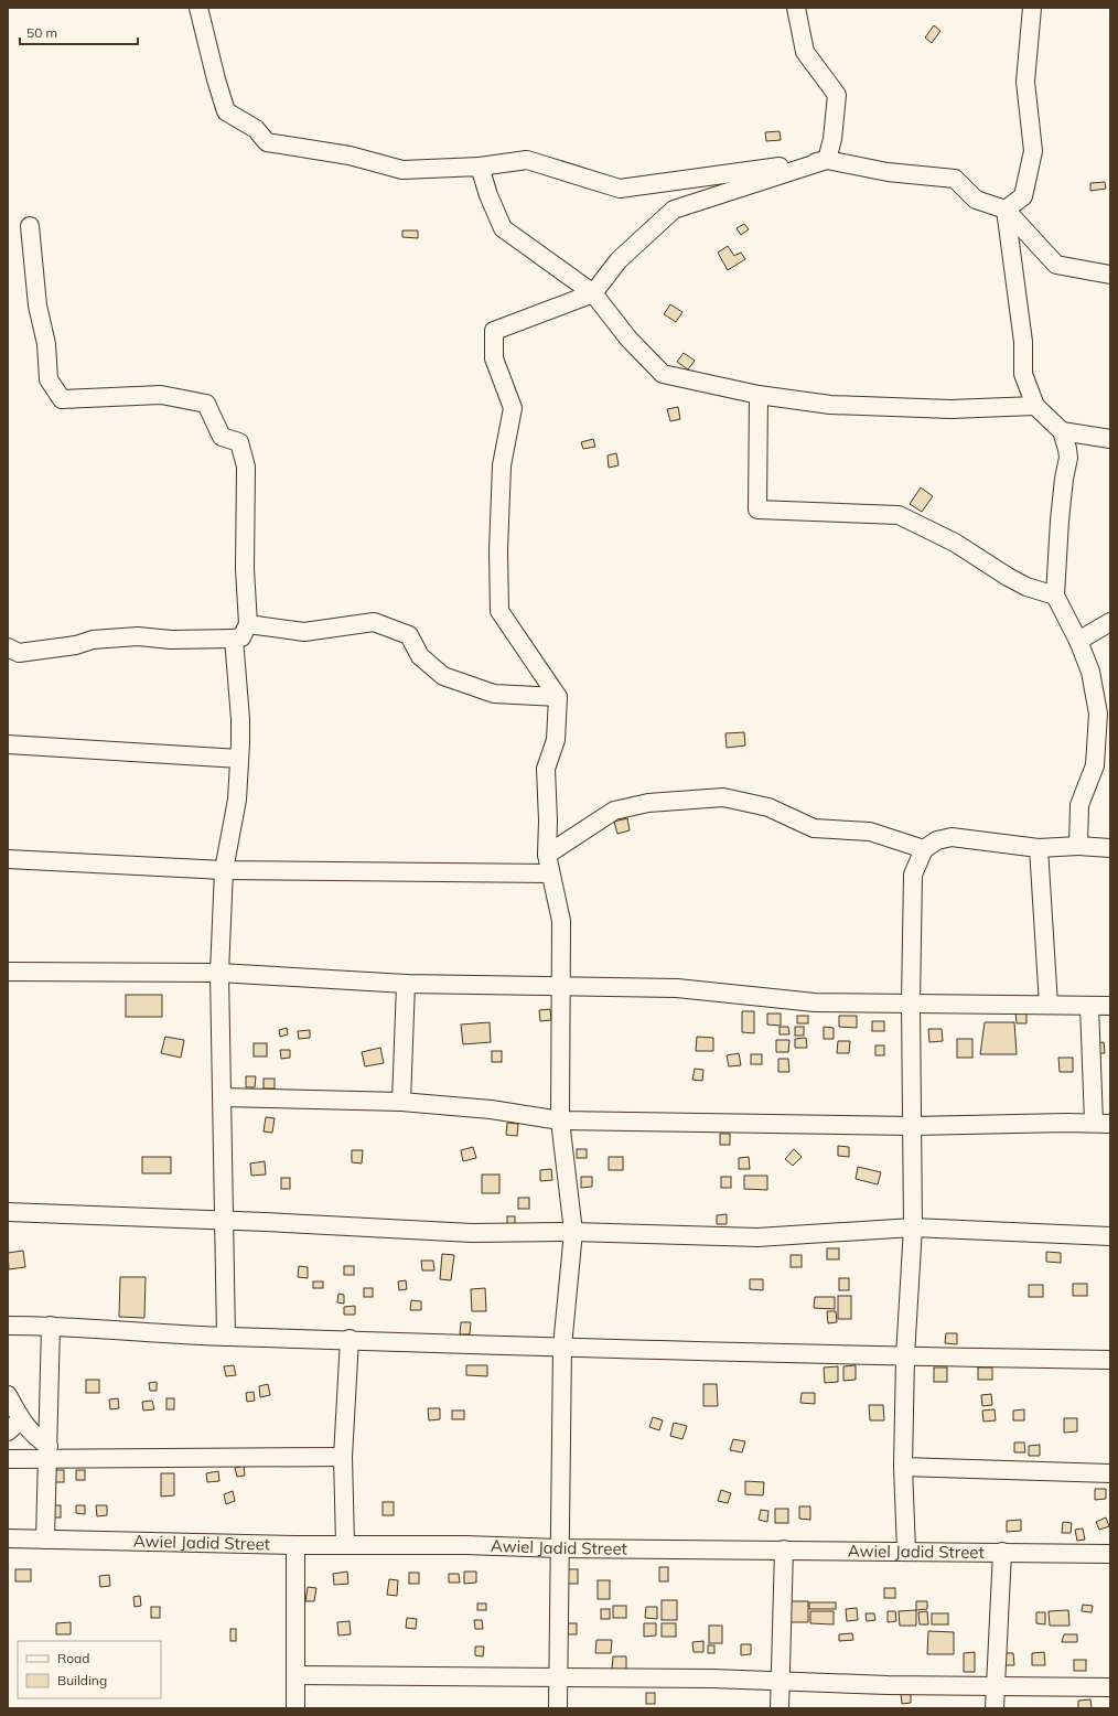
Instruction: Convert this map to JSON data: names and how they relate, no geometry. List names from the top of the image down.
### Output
{
  "streets": {
    "street": ["Awiel Jadid Street"]
  },
  "legend": ["Road", "Building"],
  "scale_bar": "50 m"
}
